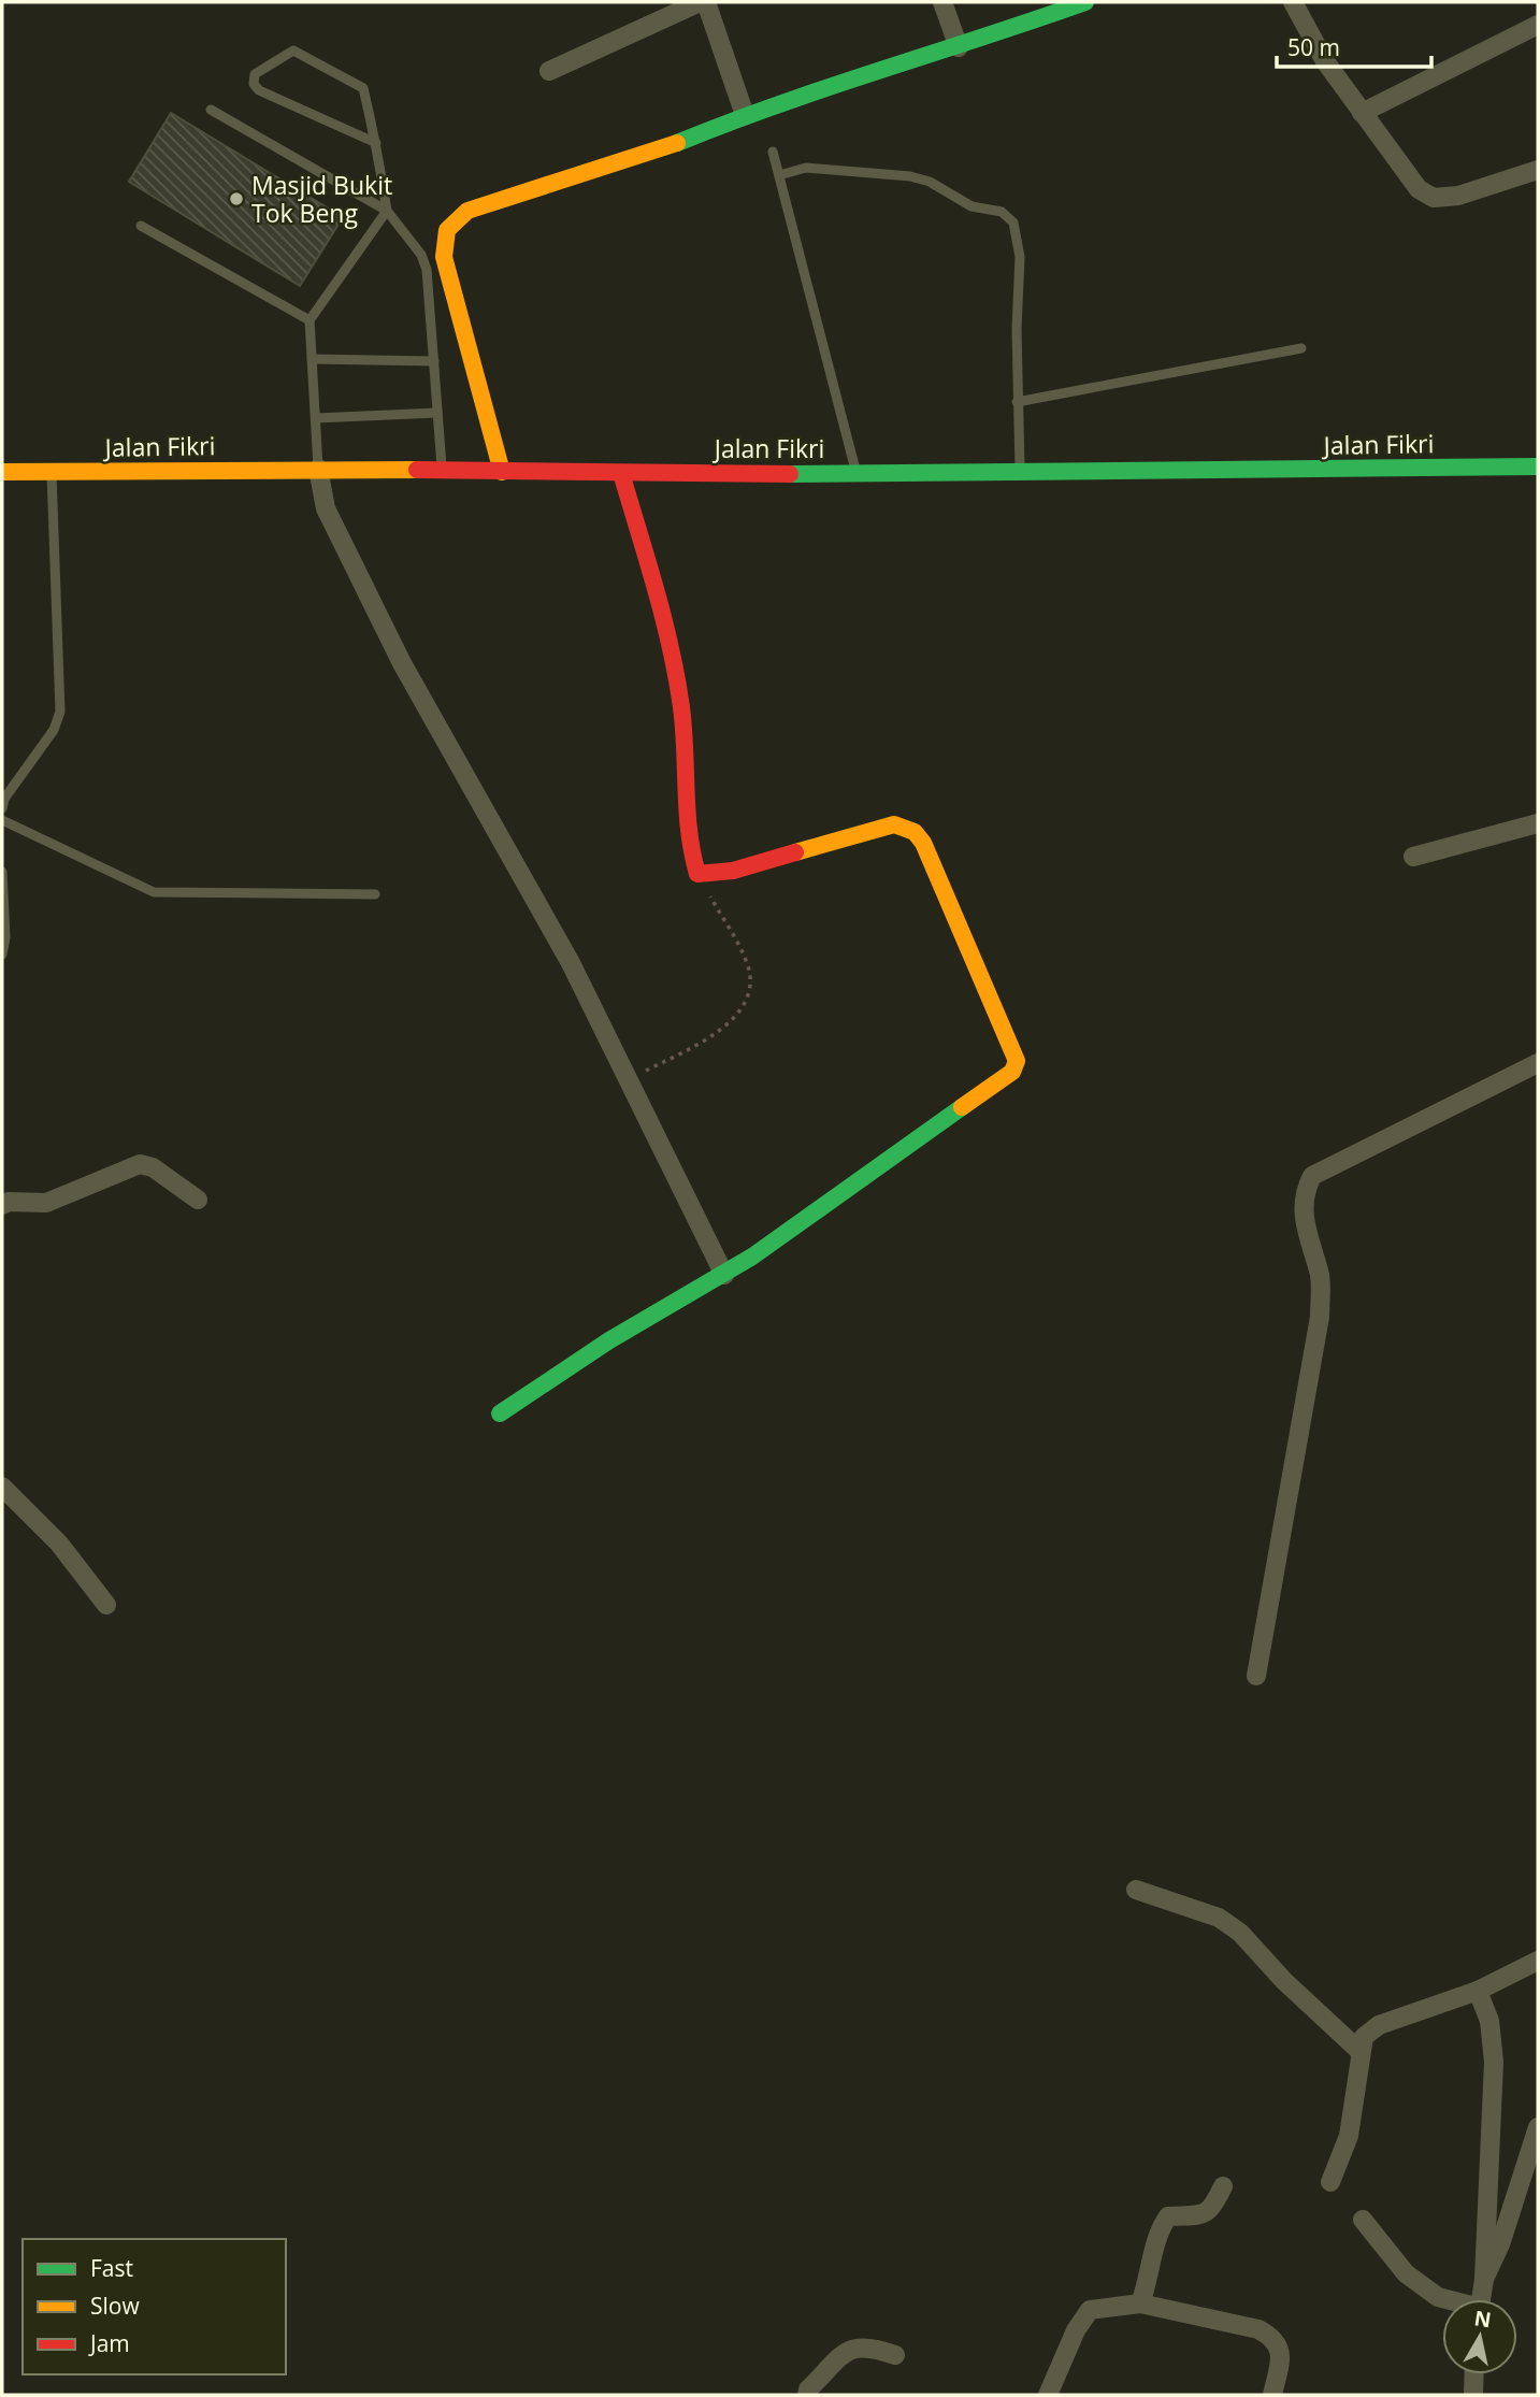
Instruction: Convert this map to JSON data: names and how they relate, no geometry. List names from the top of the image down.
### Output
{
  "streets": {
    "street": ["Jalan Fikri"]
  },
  "places": ["Masjid Bukit Tok Beng"],
  "legend": ["Fast", "Slow", "Jam"],
  "scale_bar": "50 m",
  "north": "top"
}
